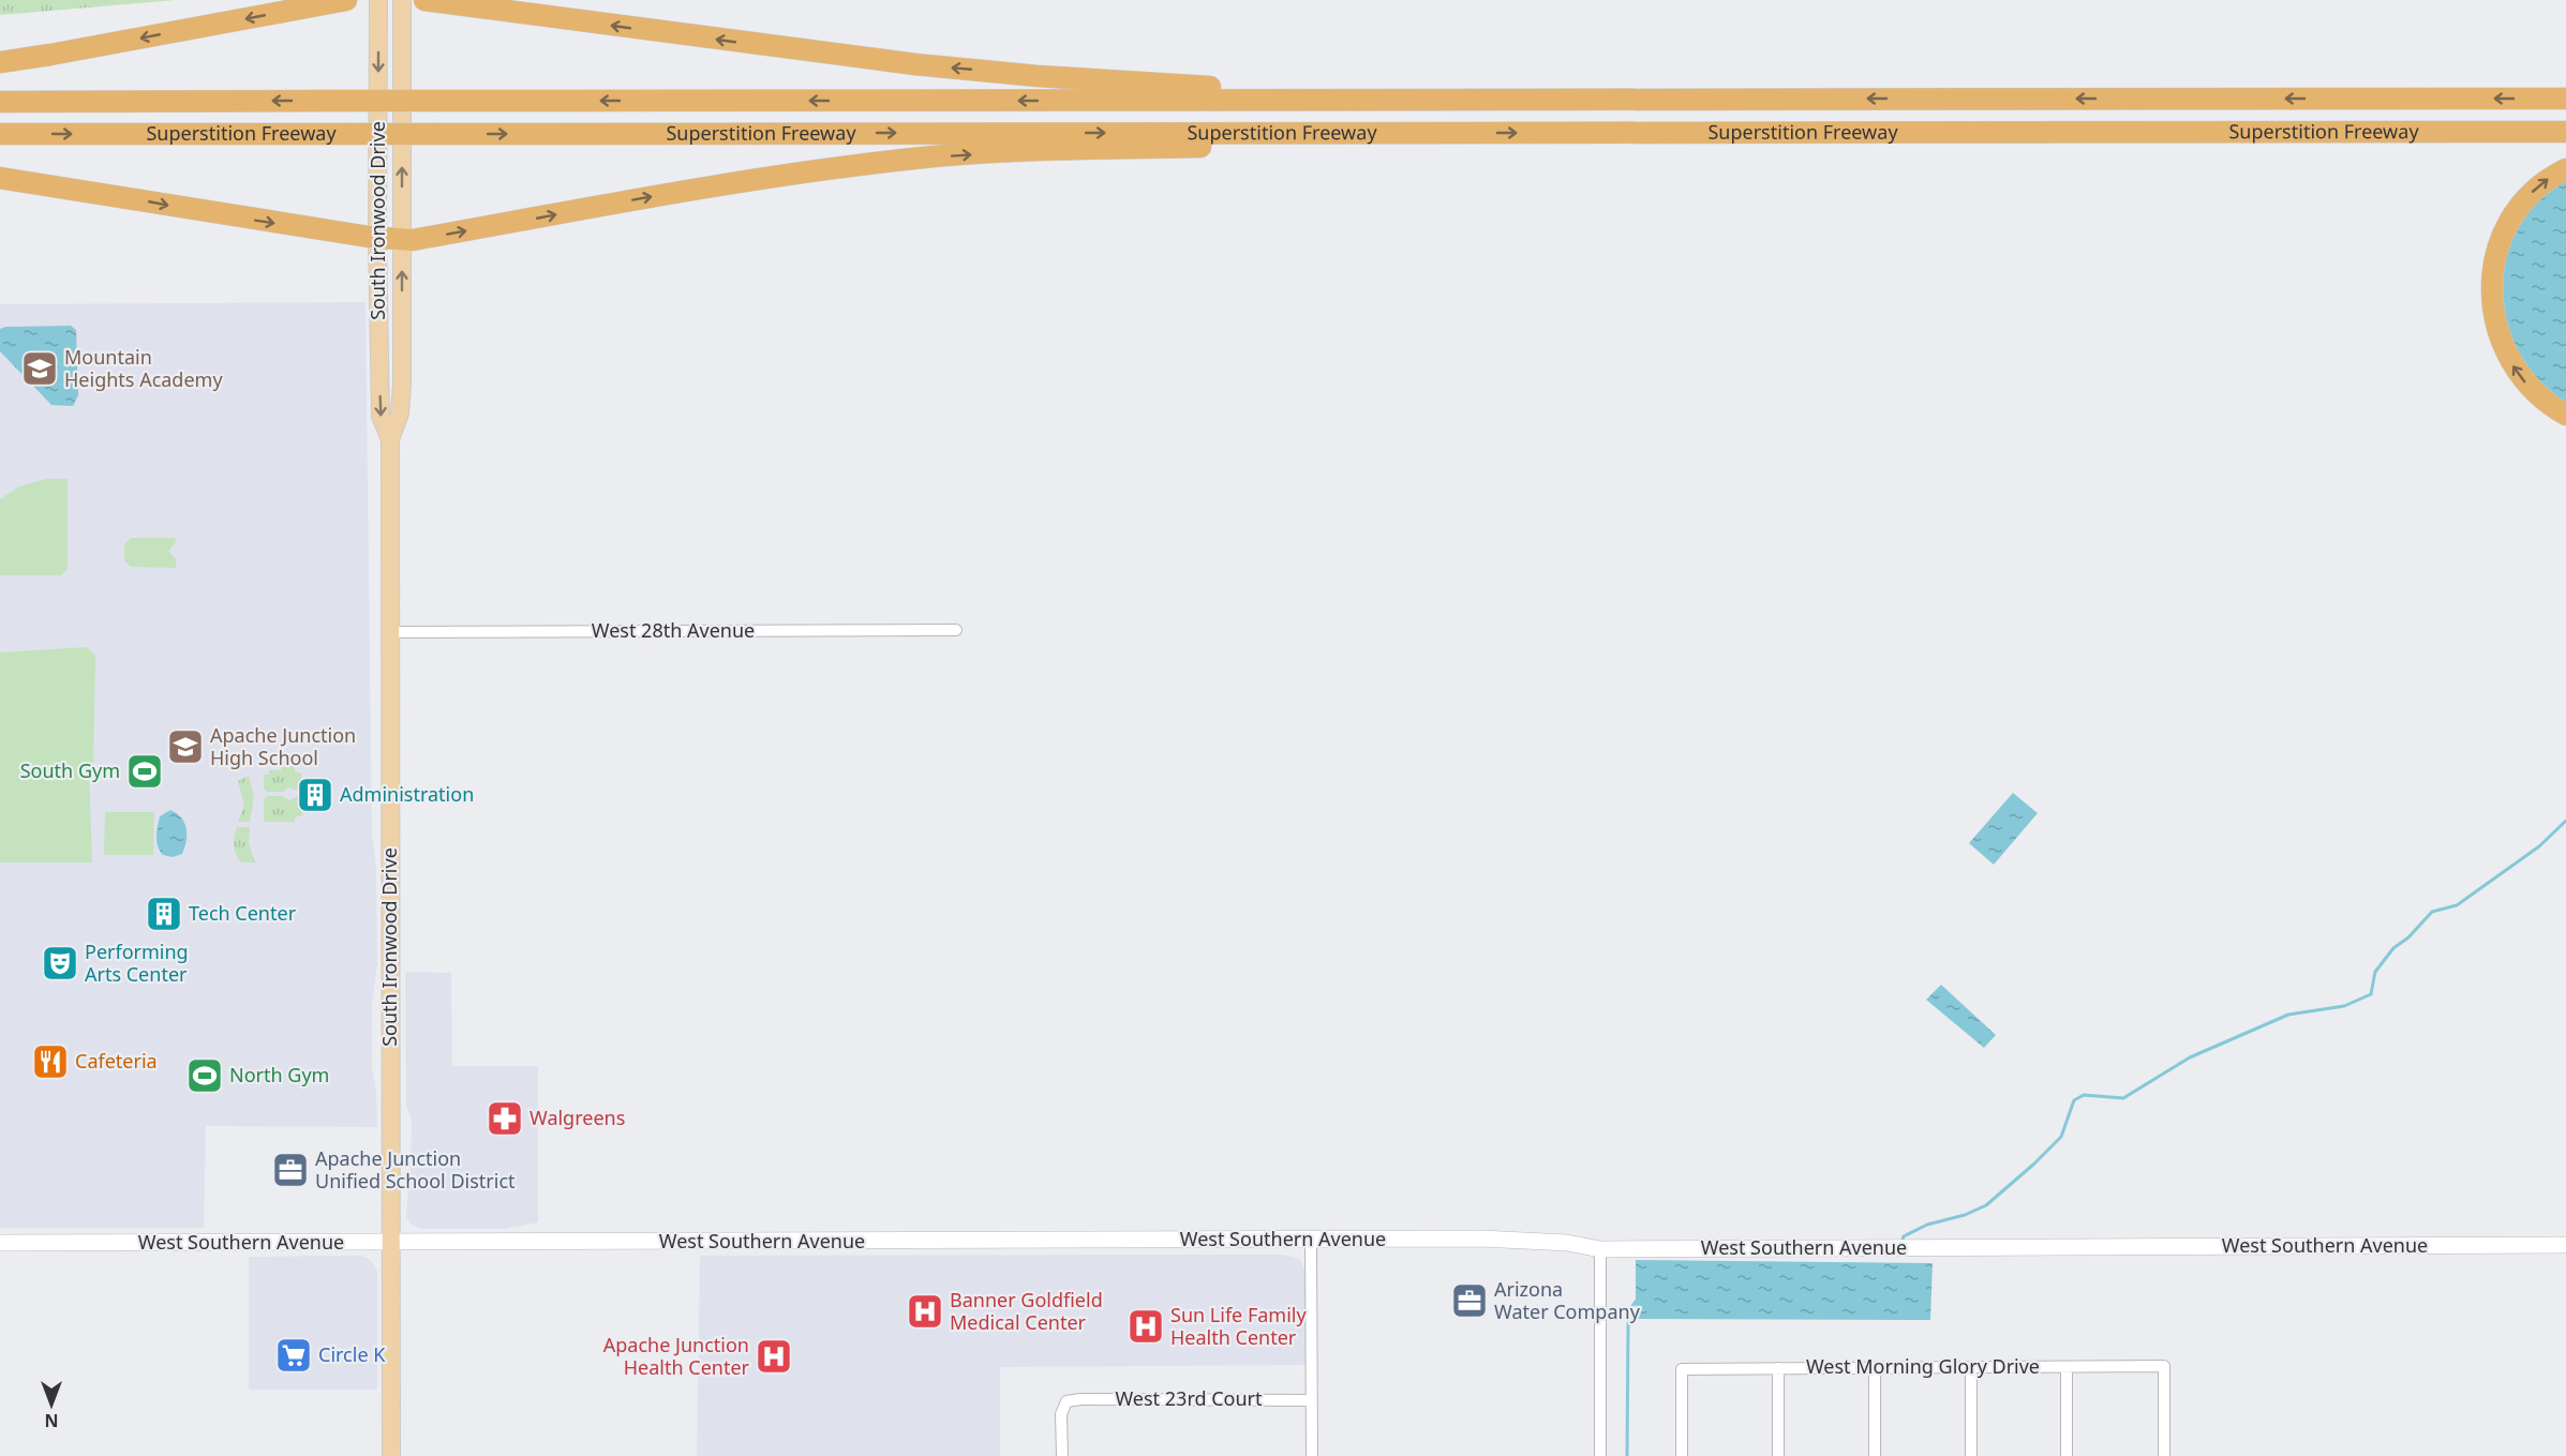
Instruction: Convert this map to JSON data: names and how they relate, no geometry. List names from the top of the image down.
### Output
{
  "streets": {
    "highway": ["Superstition Freeway"],
    "main road": ["South Ironwood Drive", "West Southern Avenue"],
    "street": ["West 28th Avenue", "West Morning Glory Drive", "West 23rd Court"]
  },
  "crossings": [
    ["South Ironwood Drive", "West 28th Avenue"],
    ["South Ironwood Drive", "West Southern Avenue"]
  ],
  "places": {
    "school or university": ["Mountain Heights Academy", "Apache Junction High School"],
    "sports": ["South Gym", "North Gym"],
    "building": ["Administration", "Tech Center"],
    "theatre": ["Performing Arts Center"],
    "restaurant": ["Cafeteria"],
    "pharmacy": ["Walgreens"],
    "office": ["Apache Junction Unified School District", "Arizona Water Company"],
    "hospital": ["Banner Goldfield Medical Center", "Sun Life Family Health Center", "Apache Junction Health Center"],
    "supermarket": ["Circle K"]
  },
  "north": "bottom"
}
